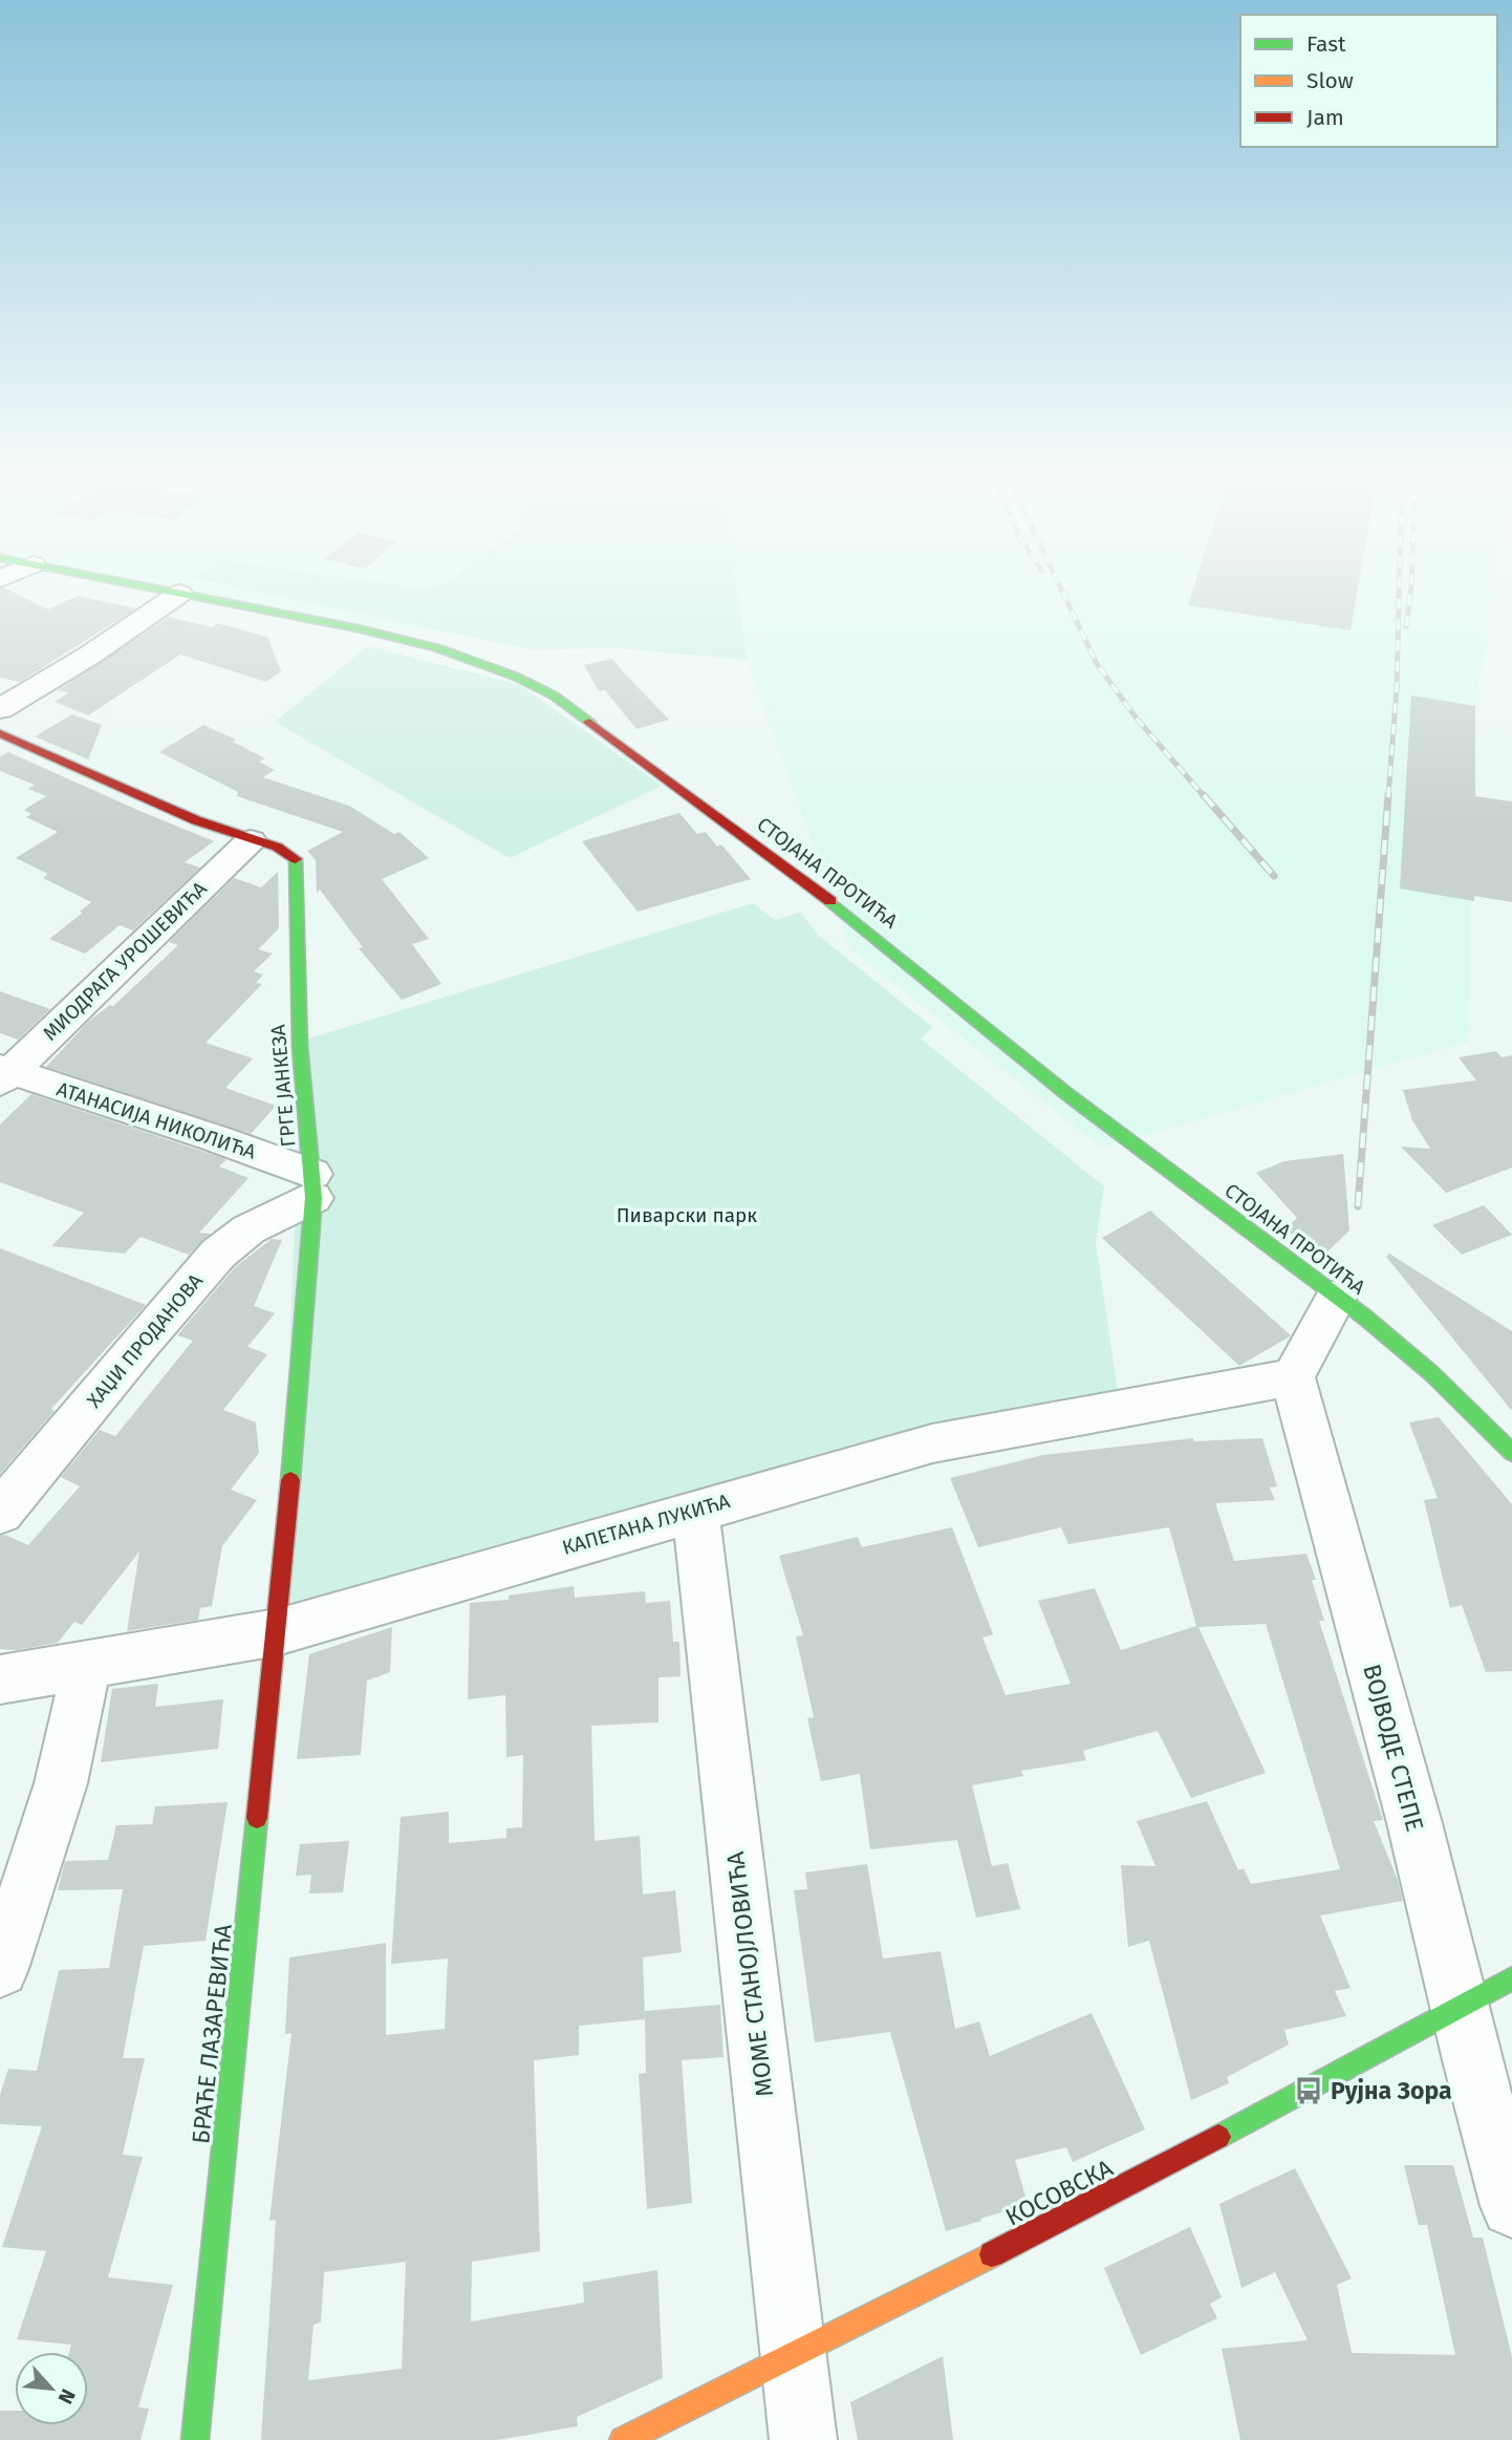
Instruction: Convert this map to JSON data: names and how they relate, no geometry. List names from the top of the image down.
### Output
{
  "streets": {
    "street": [
      "СТОЈАНА ПРОТИЋА",
      "МИОДРАГА УРОШЕВИЋА",
      "ГРГЕ ЈАНКЕЗА",
      "АТАНАСИЈА НИКОЛИЋА",
      "ХАЏИ ПРОДАНОВА",
      "КАПЕТАНА ЛУКИЋА",
      "ВОЈВОДЕ СТЕПЕ",
      "МОМЕ СТАНОЈЛОВИЋА",
      "БРАЋЕ ЛАЗАРЕВИЋА",
      "КОСОВСКА"
    ]
  },
  "crossings": [
    ["МИОДРАГА УРОШЕВИЋА", "ГРГЕ ЈАНКЕЗА"],
    ["МИОДРАГА УРОШЕВИЋА", "АТАНАСИЈА НИКОЛИЋА"],
    ["ГРГЕ ЈАНКЕЗА", "АТАНАСИЈА НИКОЛИЋА"],
    ["ГРГЕ ЈАНКЕЗА", "ХАЏИ ПРОДАНОВА"],
    ["ГРГЕ ЈАНКЕЗА", "КАПЕТАНА ЛУКИЋА"],
    ["ГРГЕ ЈАНКЕЗА", "БРАЋЕ ЛАЗАРЕВИЋА"],
    ["АТАНАСИЈА НИКОЛИЋА", "ХАЏИ ПРОДАНОВА"],
    ["КАПЕТАНА ЛУКИЋА", "ВОЈВОДЕ СТЕПЕ"],
    ["КАПЕТАНА ЛУКИЋА", "МОМЕ СТАНОЈЛОВИЋА"],
    ["КАПЕТАНА ЛУКИЋА", "БРАЋЕ ЛАЗАРЕВИЋА"],
    ["ВОЈВОДЕ СТЕПЕ", "КОСОВСКА"],
    ["МОМЕ СТАНОЈЛОВИЋА", "КОСОВСКА"]
  ],
  "parks": ["Пиварски парк"],
  "places": {
    "bus stop": ["Рујна Зора"]
  },
  "legend": ["Fast", "Slow", "Jam"],
  "north": "bottom right"
}
